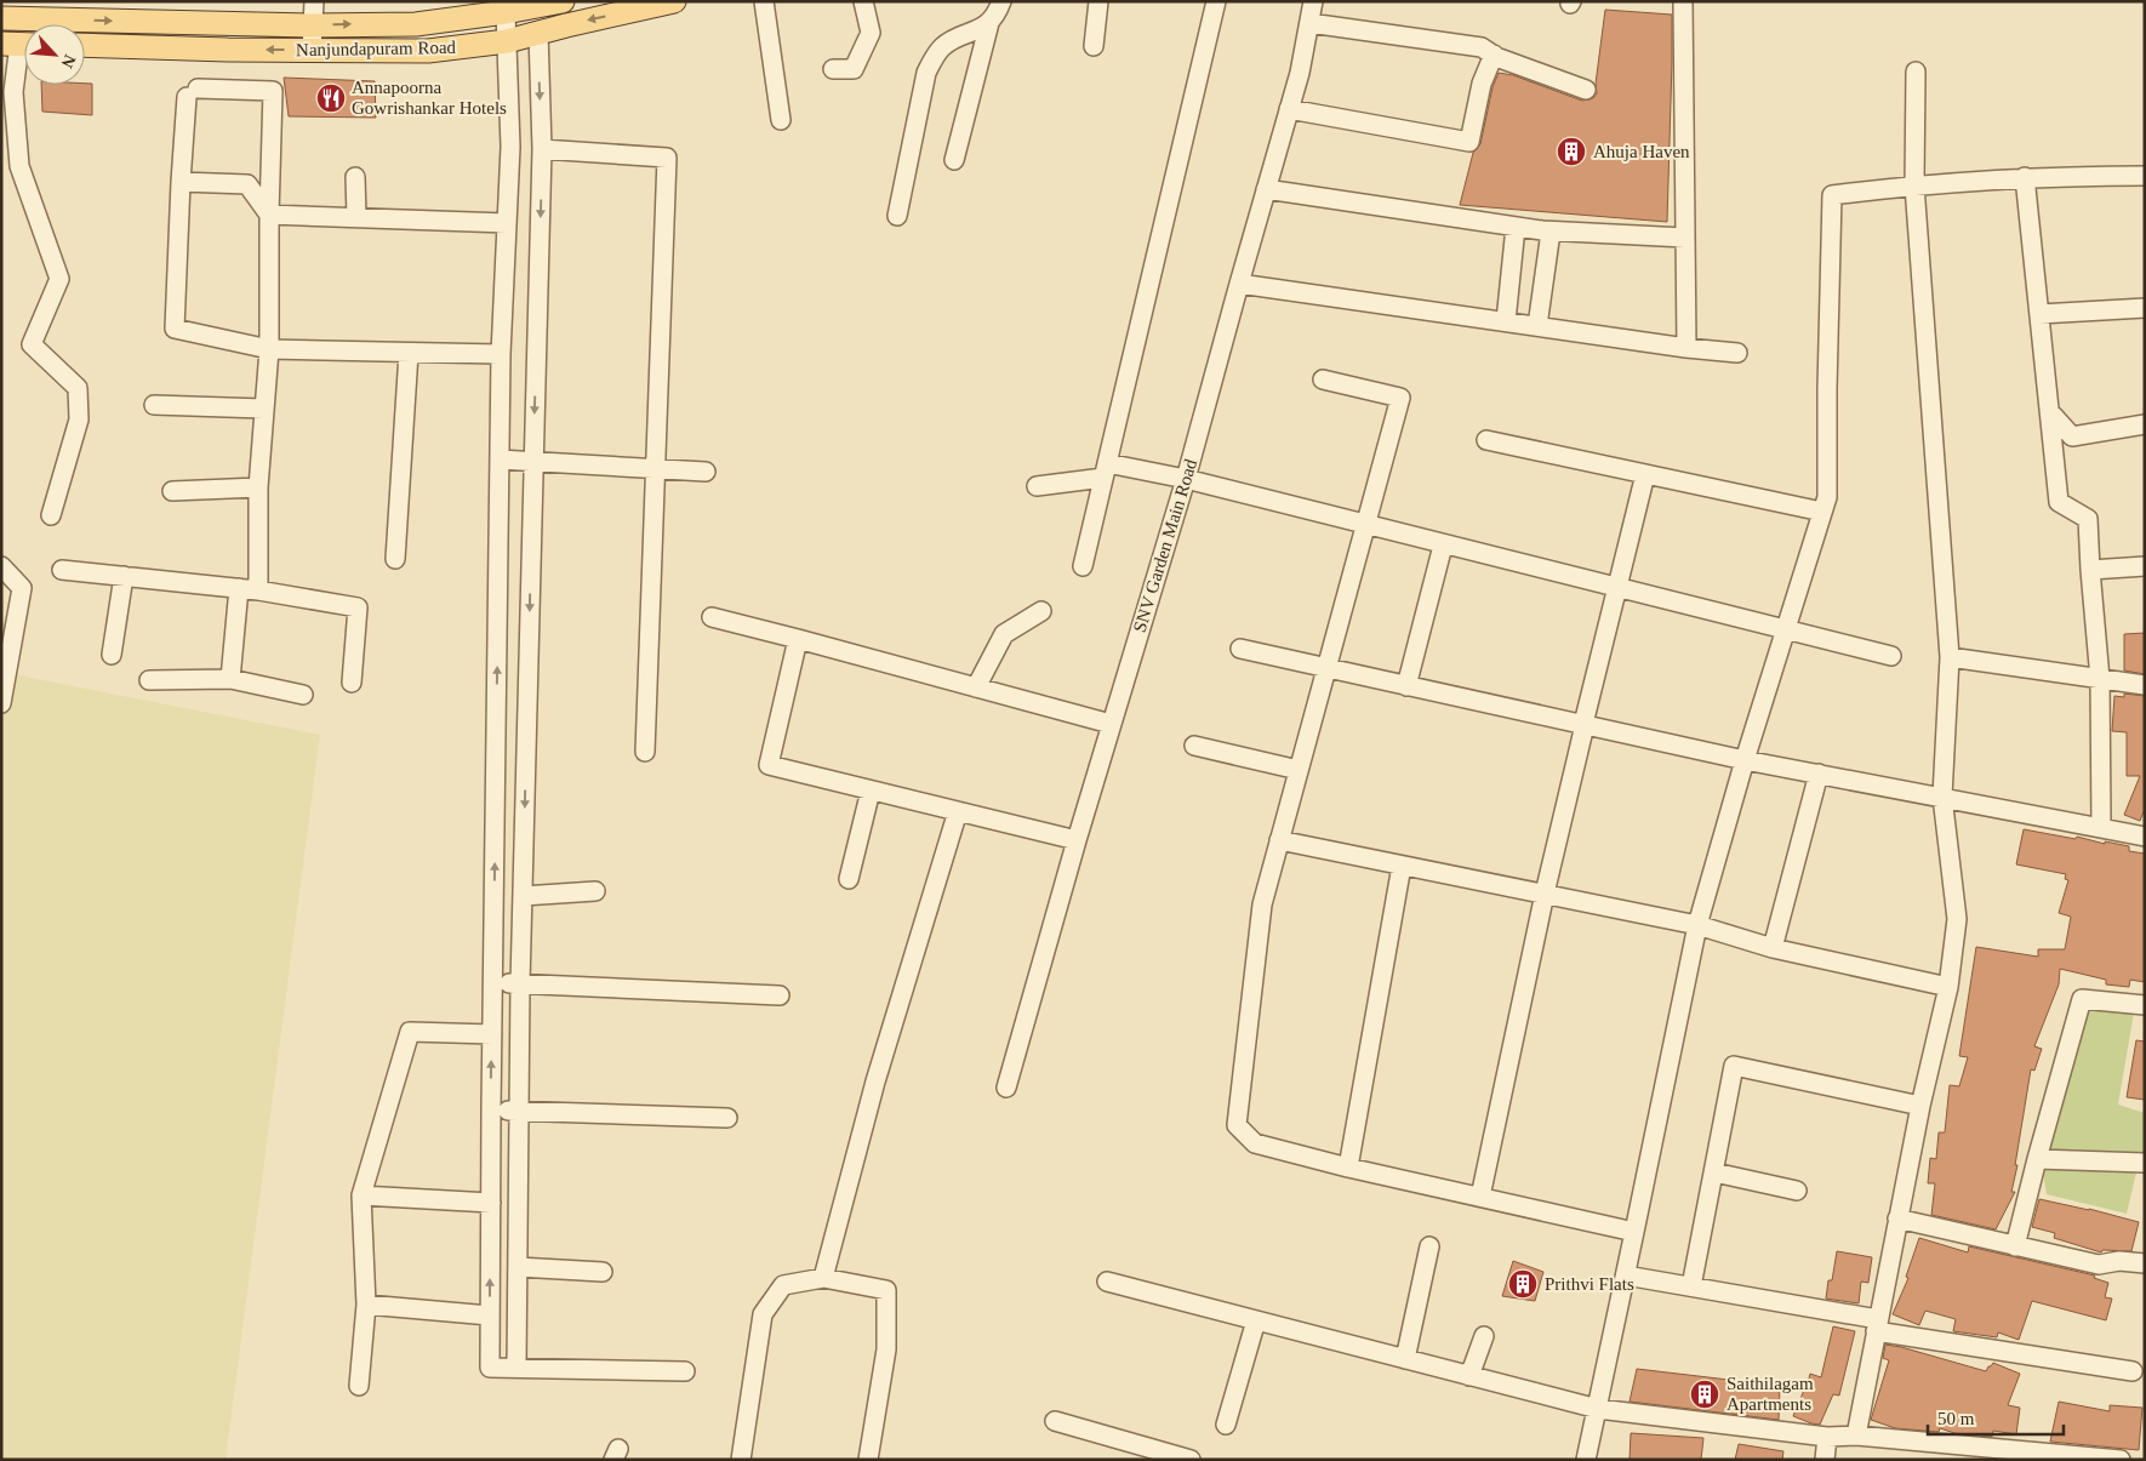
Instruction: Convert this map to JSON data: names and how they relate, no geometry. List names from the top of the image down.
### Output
{
  "streets": {
    "main road": ["Nanjundapuram Road"],
    "street": ["SNV Garden Main Road"]
  },
  "places": {
    "restaurant": ["Annapoorna Gowrishankar Hotels"],
    "building": ["Ahuja Haven", "Prithvi Flats", "Saithilagam Apartments"]
  },
  "scale_bar": "50 m",
  "north": "bottom right"
}
